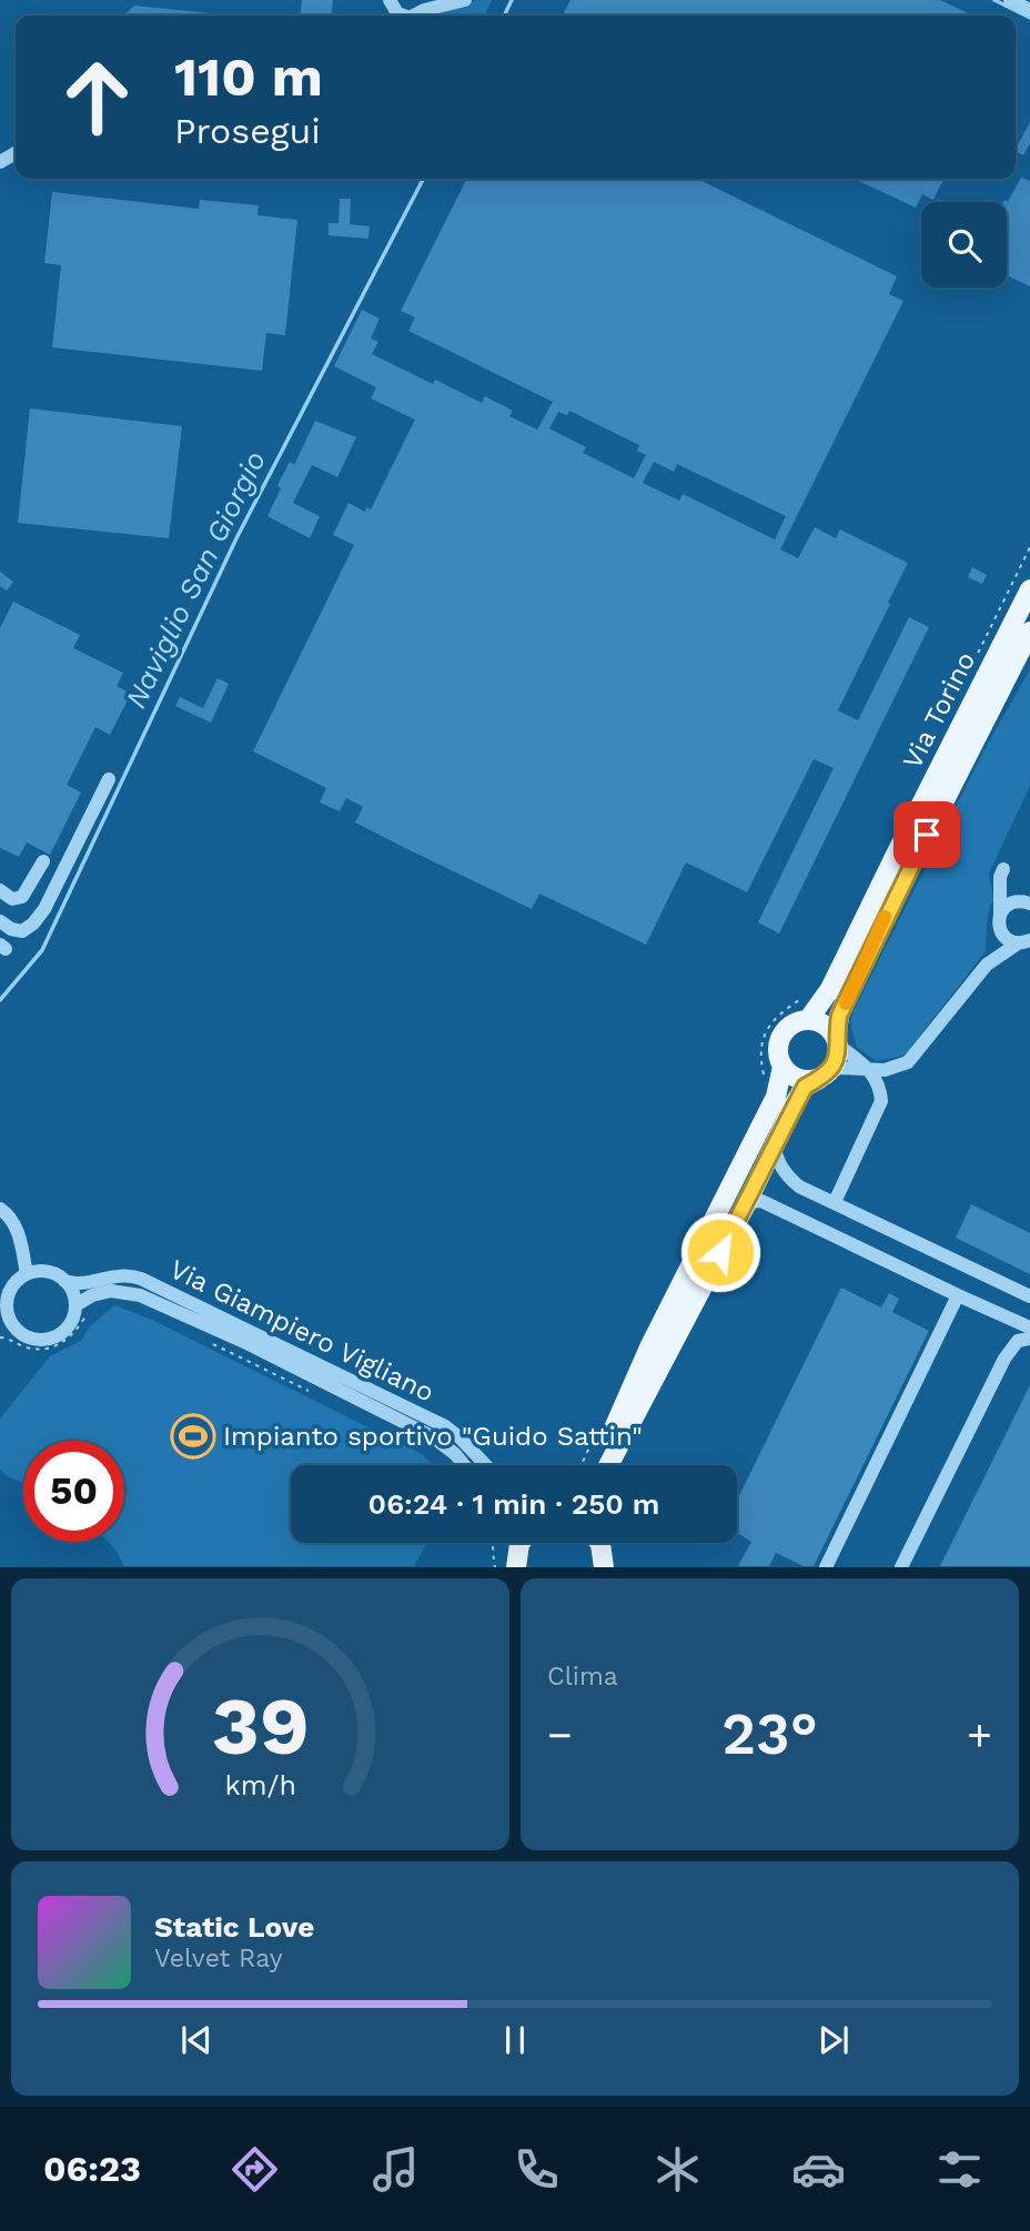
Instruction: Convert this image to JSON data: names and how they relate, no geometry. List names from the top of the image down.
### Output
{
  "streets": {
    "main road": ["Via Torino"],
    "street": ["Via Giampiero Vigliano"]
  },
  "water": ["Naviglio San Giorgio"],
  "places": {
    "sports": ["Impianto sportivo \"Guido Sattin\""]
  },
  "page": {
    "turn": ["110 m", "Prosegui"],
    "limit": "50",
    "trip": "06:24 · 1 min · 250 m",
    "tile": "Clima",
    "heat": ["−", "23°", "+"],
    "song": ["Static Love", "Velvet Ray"],
    "tabs": "06:23",
    "gauge": ["39", "km/h"]
  }
}
